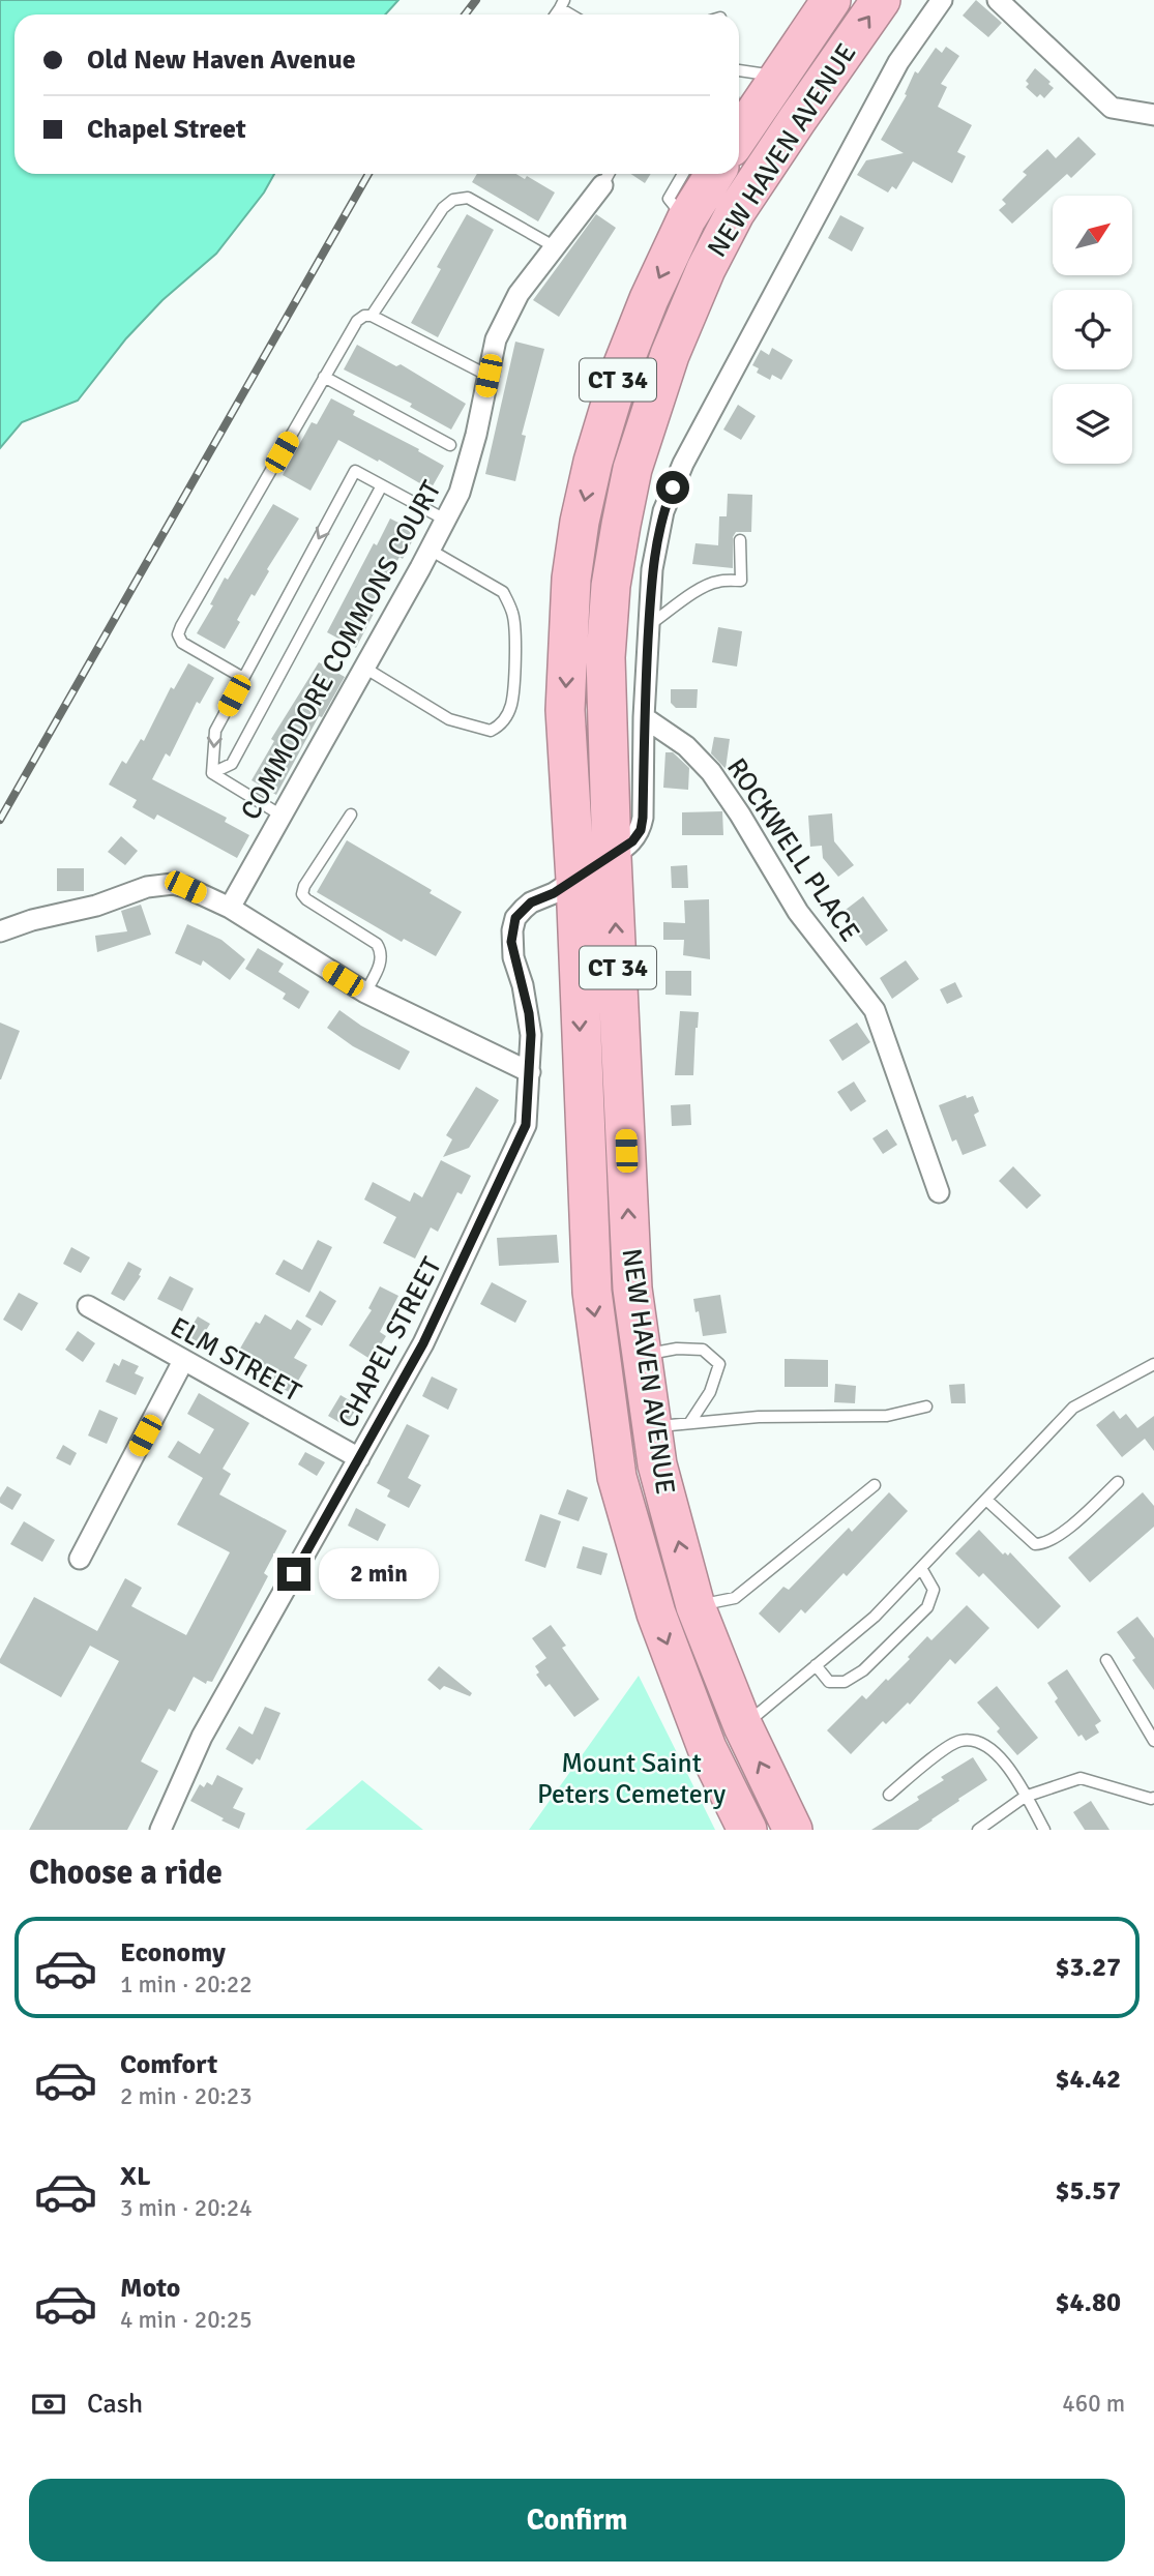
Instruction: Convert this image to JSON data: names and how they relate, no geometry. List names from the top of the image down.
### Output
{
  "streets": {
    "highway": ["NEW HAVEN AVENUE", "CT 34"],
    "street": [
      "COMMODORE COMMONS COURT",
      "ROCKWELL PLACE",
      "CHAPEL STREET",
      "ELM STREET"
    ]
  },
  "crossings": [
    ["NEW HAVEN AVENUE", "CHAPEL STREET"],
    ["ROCKWELL PLACE", "CHAPEL STREET"],
    ["CHAPEL STREET", "ELM STREET"]
  ],
  "parks": ["Mount Saint Peters Cemetery"],
  "north": "top right",
  "page": {
    "banner": ["Old New Haven Avenue", "Chapel Street"],
    "bubble": "2 min",
    "heading": "Choose a ride",
    "list": [
      {
        "name": "Economy",
        "note": "1 min · 20:22",
        "value": "$3.27"
      },
      {
        "name": "Comfort",
        "note": "2 min · 20:23",
        "value": "$4.42"
      },
      {
        "name": "XL",
        "note": "3 min · 20:24",
        "value": "$5.57"
      },
      {
        "name": "Moto",
        "note": "4 min · 20:25",
        "value": "$4.80"
      }
    ],
    "pay": ["Cash", "460 m"],
    "buttons": "Confirm"
  }
}
